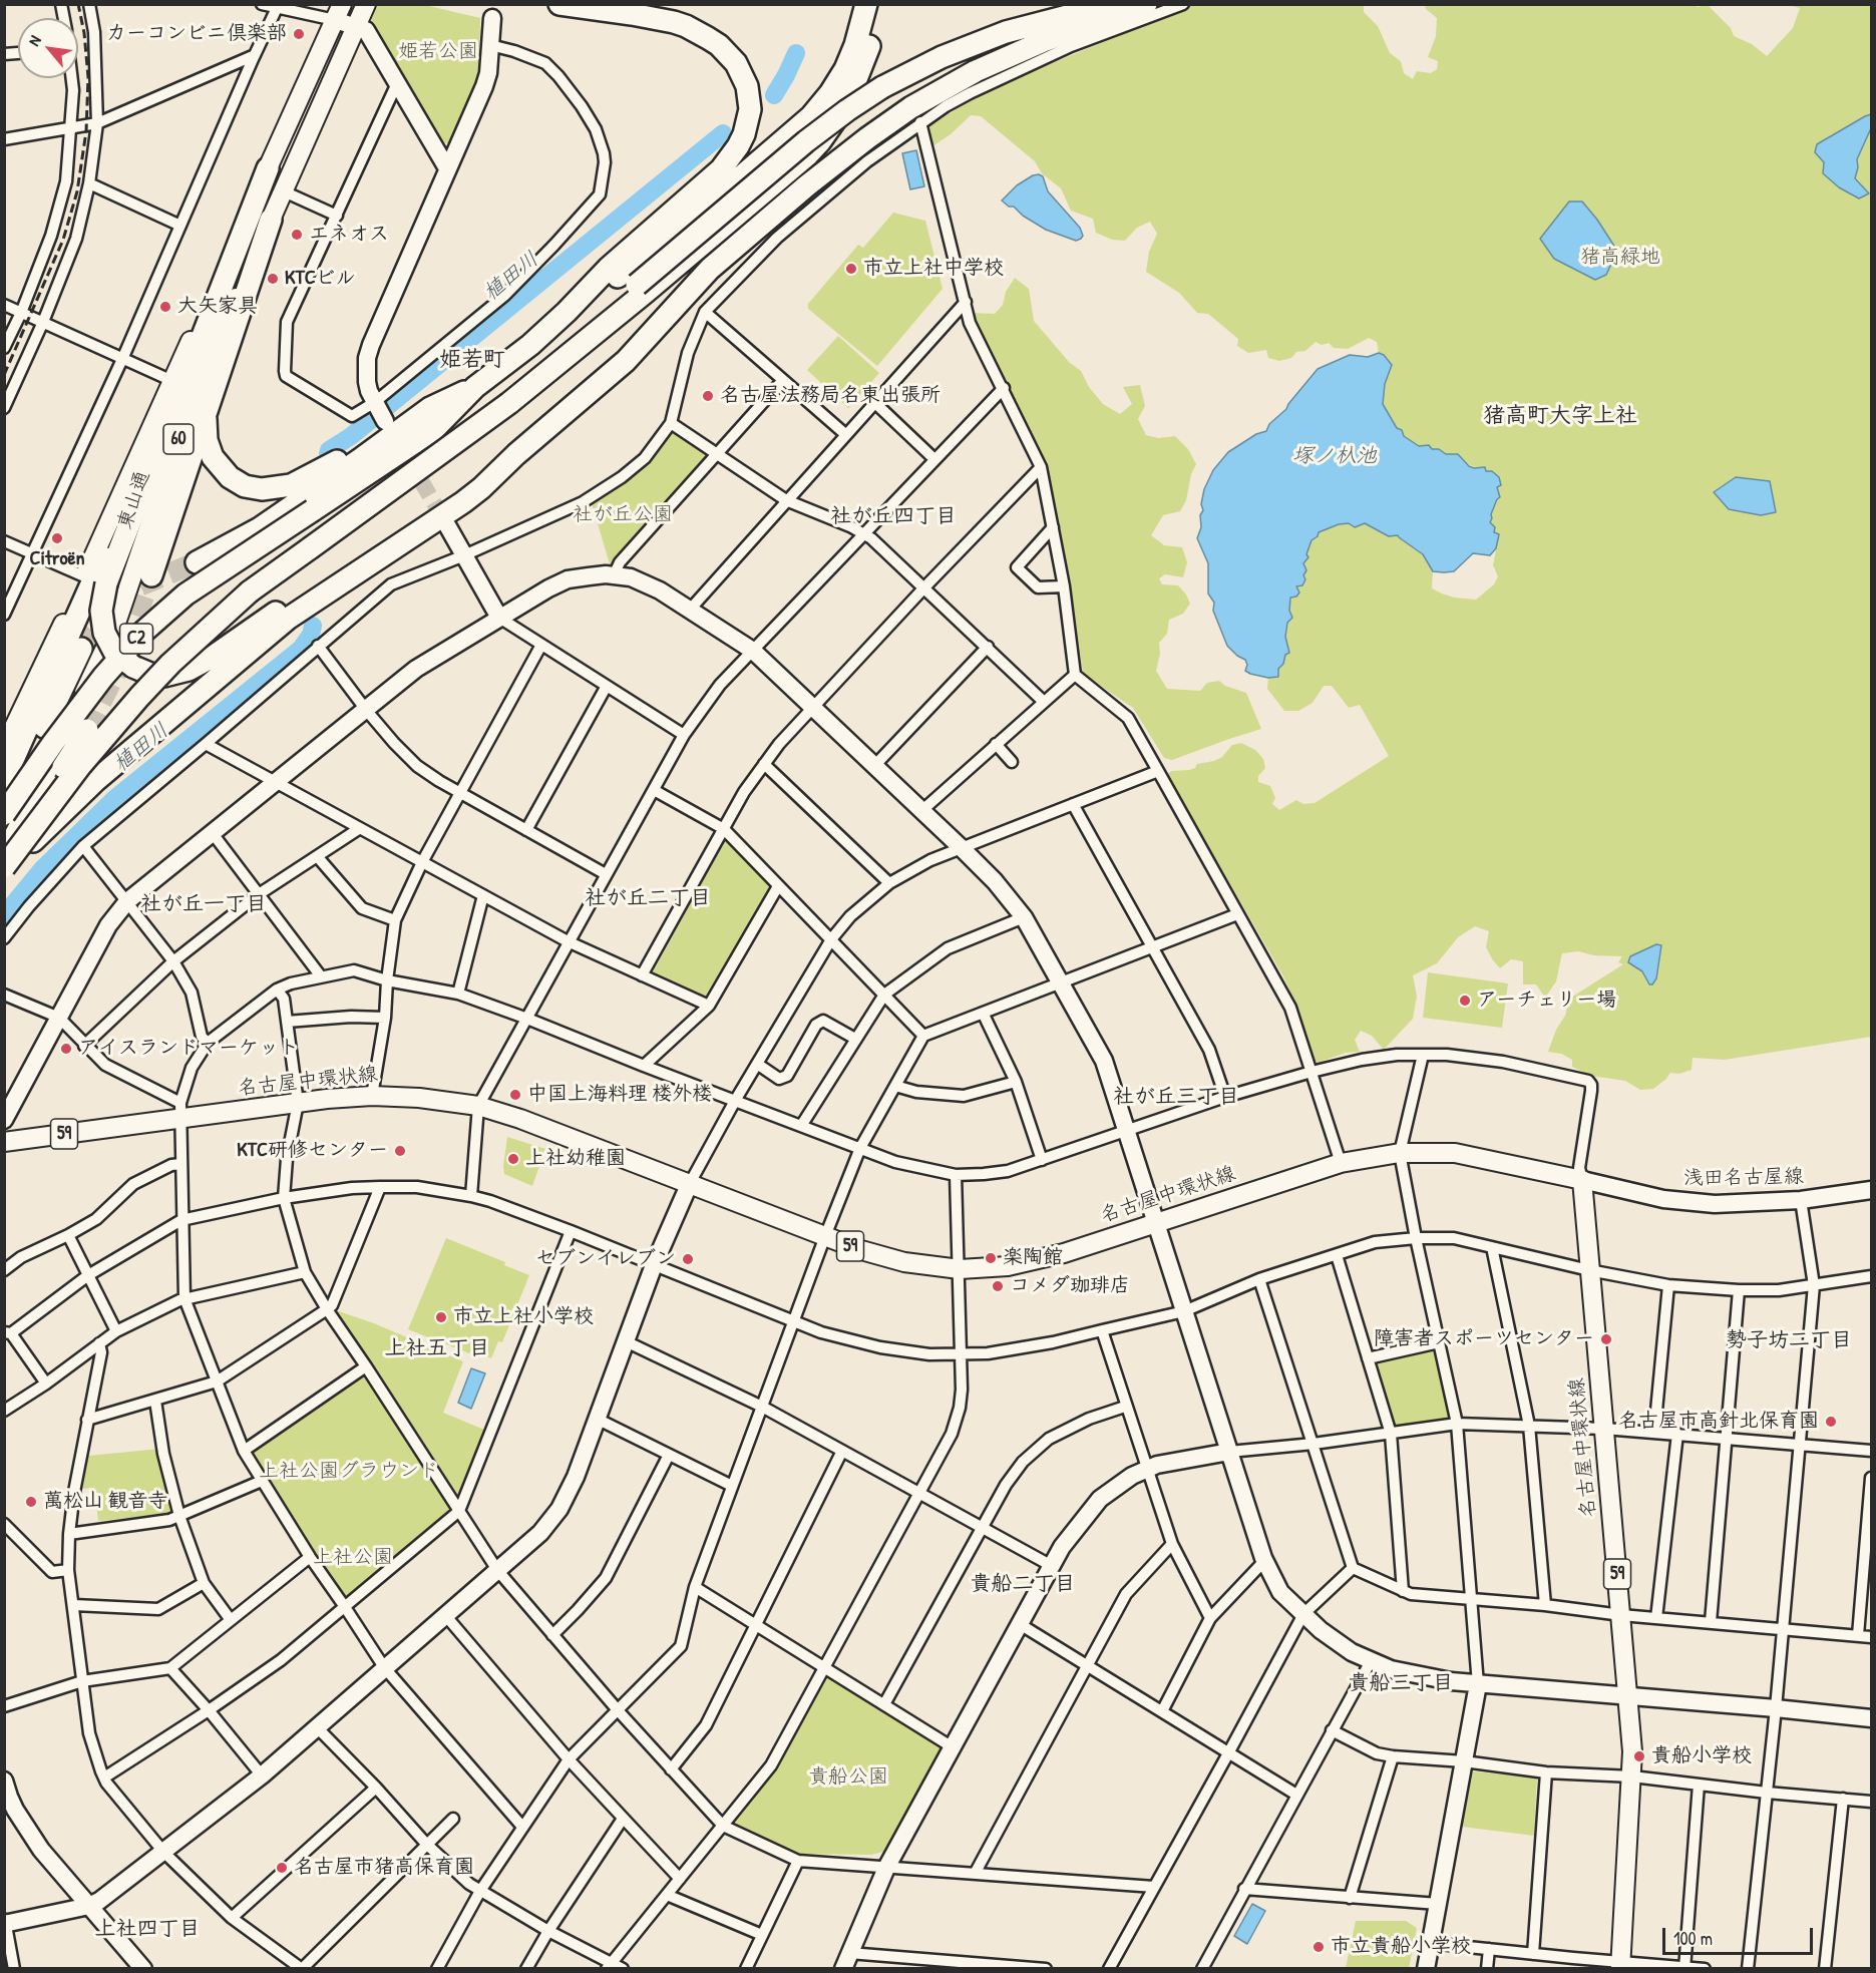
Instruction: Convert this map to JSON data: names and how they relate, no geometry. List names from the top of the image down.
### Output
{
  "streets": {
    "highway": ["C2"],
    "main road": [
      "60",
      "東山通",
      "名古屋中環状線",
      "59"
    ],
    "street": ["浅田名古屋線"]
  },
  "crossings": [
    ["60", "東山通"],
    ["名古屋中環状線", "浅田名古屋線"]
  ],
  "districts": [
    "姫若町",
    "猪高町大字上社",
    "社が丘四丁目",
    "社が丘二丁目",
    "社が丘一丁目",
    "社が丘三丁目",
    "勢子坊二丁目",
    "上社五丁目",
    "貴船二丁目",
    "貴船三丁目",
    "上社四丁目"
  ],
  "water": ["植田川", "塚ノ杁池"],
  "parks": [
    "姫若公園",
    "猪高緑地",
    "社が丘公園",
    "上社公園グラウンド",
    "上社公園",
    "貴船公園"
  ],
  "places": [
    "カーコンビニ倶楽部",
    "エネオス",
    "市立上社中学校",
    "KTCビル",
    "大矢家具",
    "名古屋法務局名東出張所",
    "Citroën",
    "アーチェリー場",
    "アイスランドマーケット",
    "中国上海料理 楼外楼",
    "KTC研修センター",
    "上社幼稚園",
    "楽陶館",
    "セブンイレブン",
    "コメダ珈琲店",
    "市立上社小学校",
    "障害者スポーツセンター",
    "名古屋市高針北保育園",
    "萬松山 観音寺",
    "貴船小学校",
    "名古屋市猪高保育園",
    "市立貴船小学校"
  ],
  "scale_bar": "100 m",
  "north": "top left"
}
